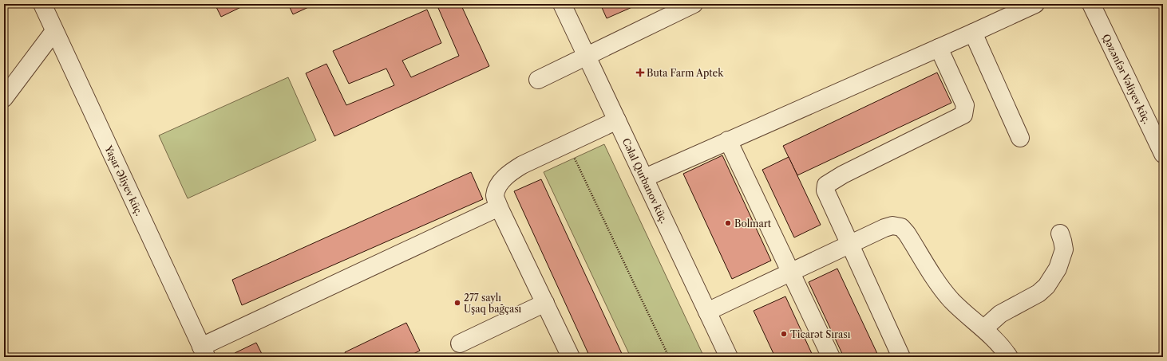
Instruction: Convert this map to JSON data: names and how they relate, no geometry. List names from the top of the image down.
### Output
{
  "streets": {
    "street": ["Qəzənfər Vəliyev küç.", "Cəlal Qurbanov küç.", "Yaşar Əliyev küç."]
  },
  "places": {
    "health": ["Buta Farm Aptek"],
    "other": ["Bolmart", "277 saylı Uşaq bağçası", "Ticarət Sırası"]
  }
}
